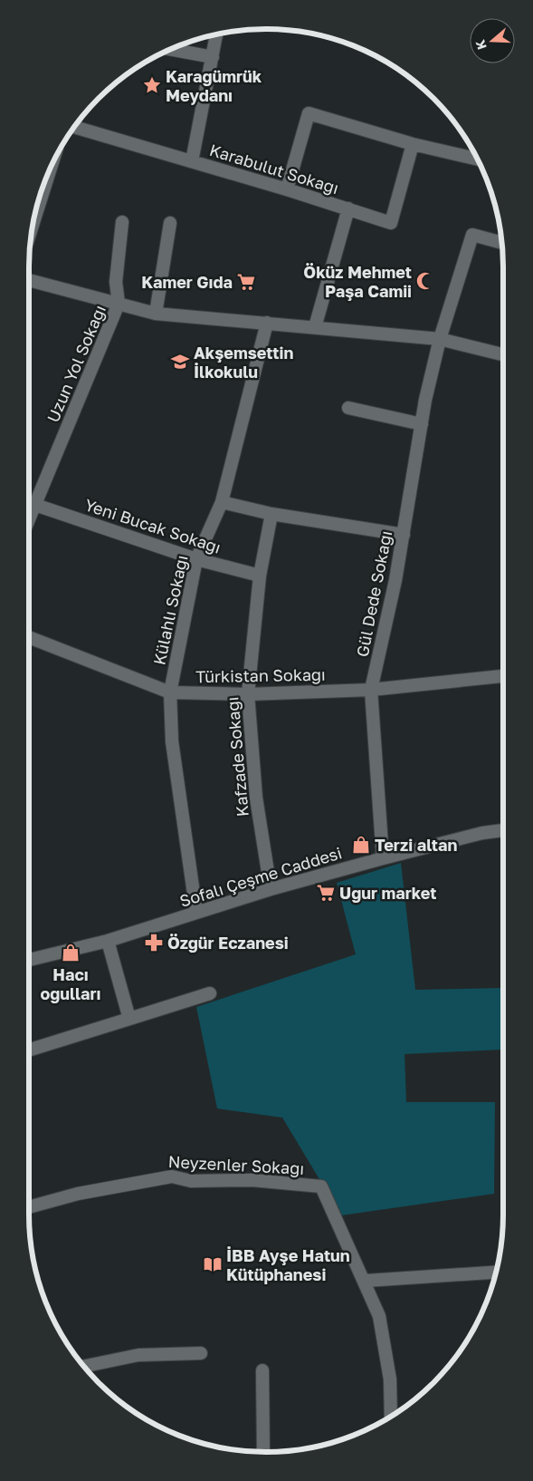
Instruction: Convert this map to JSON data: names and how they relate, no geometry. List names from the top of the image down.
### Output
{
  "streets": {
    "street": [
      "Karabulut Sokağı",
      "Uzun Yol Sokağı",
      "Yeni Bucak Sokağı",
      "Gül Dede Sokağı",
      "Külahlı Sokağı",
      "Türkistan Sokağı",
      "Kafzade Sokağı",
      "Sofalı Çeşme Caddesi",
      "Neyzenler Sokağı"
    ]
  },
  "crossings": [
    ["Uzun Yol Sokağı", "Yeni Bucak Sokağı"],
    ["Yeni Bucak Sokağı", "Külahlı Sokağı"],
    ["Yeni Bucak Sokağı", "Kafzade Sokağı"],
    ["Gül Dede Sokağı", "Türkistan Sokağı"],
    ["Gül Dede Sokağı", "Sofalı Çeşme Caddesi"],
    ["Külahlı Sokağı", "Türkistan Sokağı"],
    ["Külahlı Sokağı", "Sofalı Çeşme Caddesi"],
    ["Türkistan Sokağı", "Kafzade Sokağı"],
    ["Kafzade Sokağı", "Sofalı Çeşme Caddesi"]
  ],
  "places": {
    "place": ["Karagümrük Meydanı"],
    "mosque": ["Öküz Mehmet Paşa Camii"],
    "supermarket": ["Kamer Gıda", "Uğur market"],
    "school or university": ["Akşemsettin İlkokulu"],
    "shop": ["Terzi altan", "Hacı oğulları"],
    "pharmacy": ["Özgür Eczanesi"],
    "library": ["İBB Ayşe Hatun Kütüphanesi"]
  },
  "north": "left"
}
